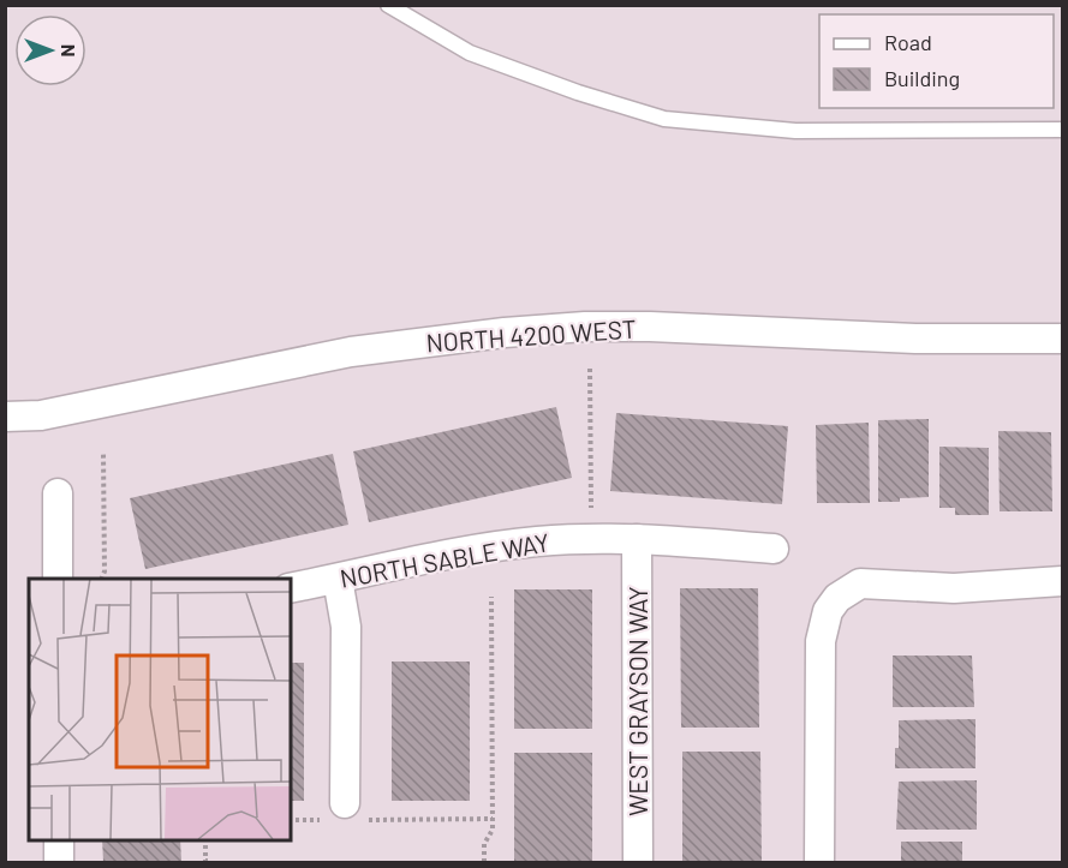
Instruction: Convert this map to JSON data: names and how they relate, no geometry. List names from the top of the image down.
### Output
{
  "streets": {
    "street": ["NORTH 4200 WEST", "NORTH SABLE WAY", "WEST GRAYSON WAY"]
  },
  "crossings": [
    ["NORTH SABLE WAY", "WEST GRAYSON WAY"]
  ],
  "legend": ["Road", "Building"],
  "north": "right"
}
